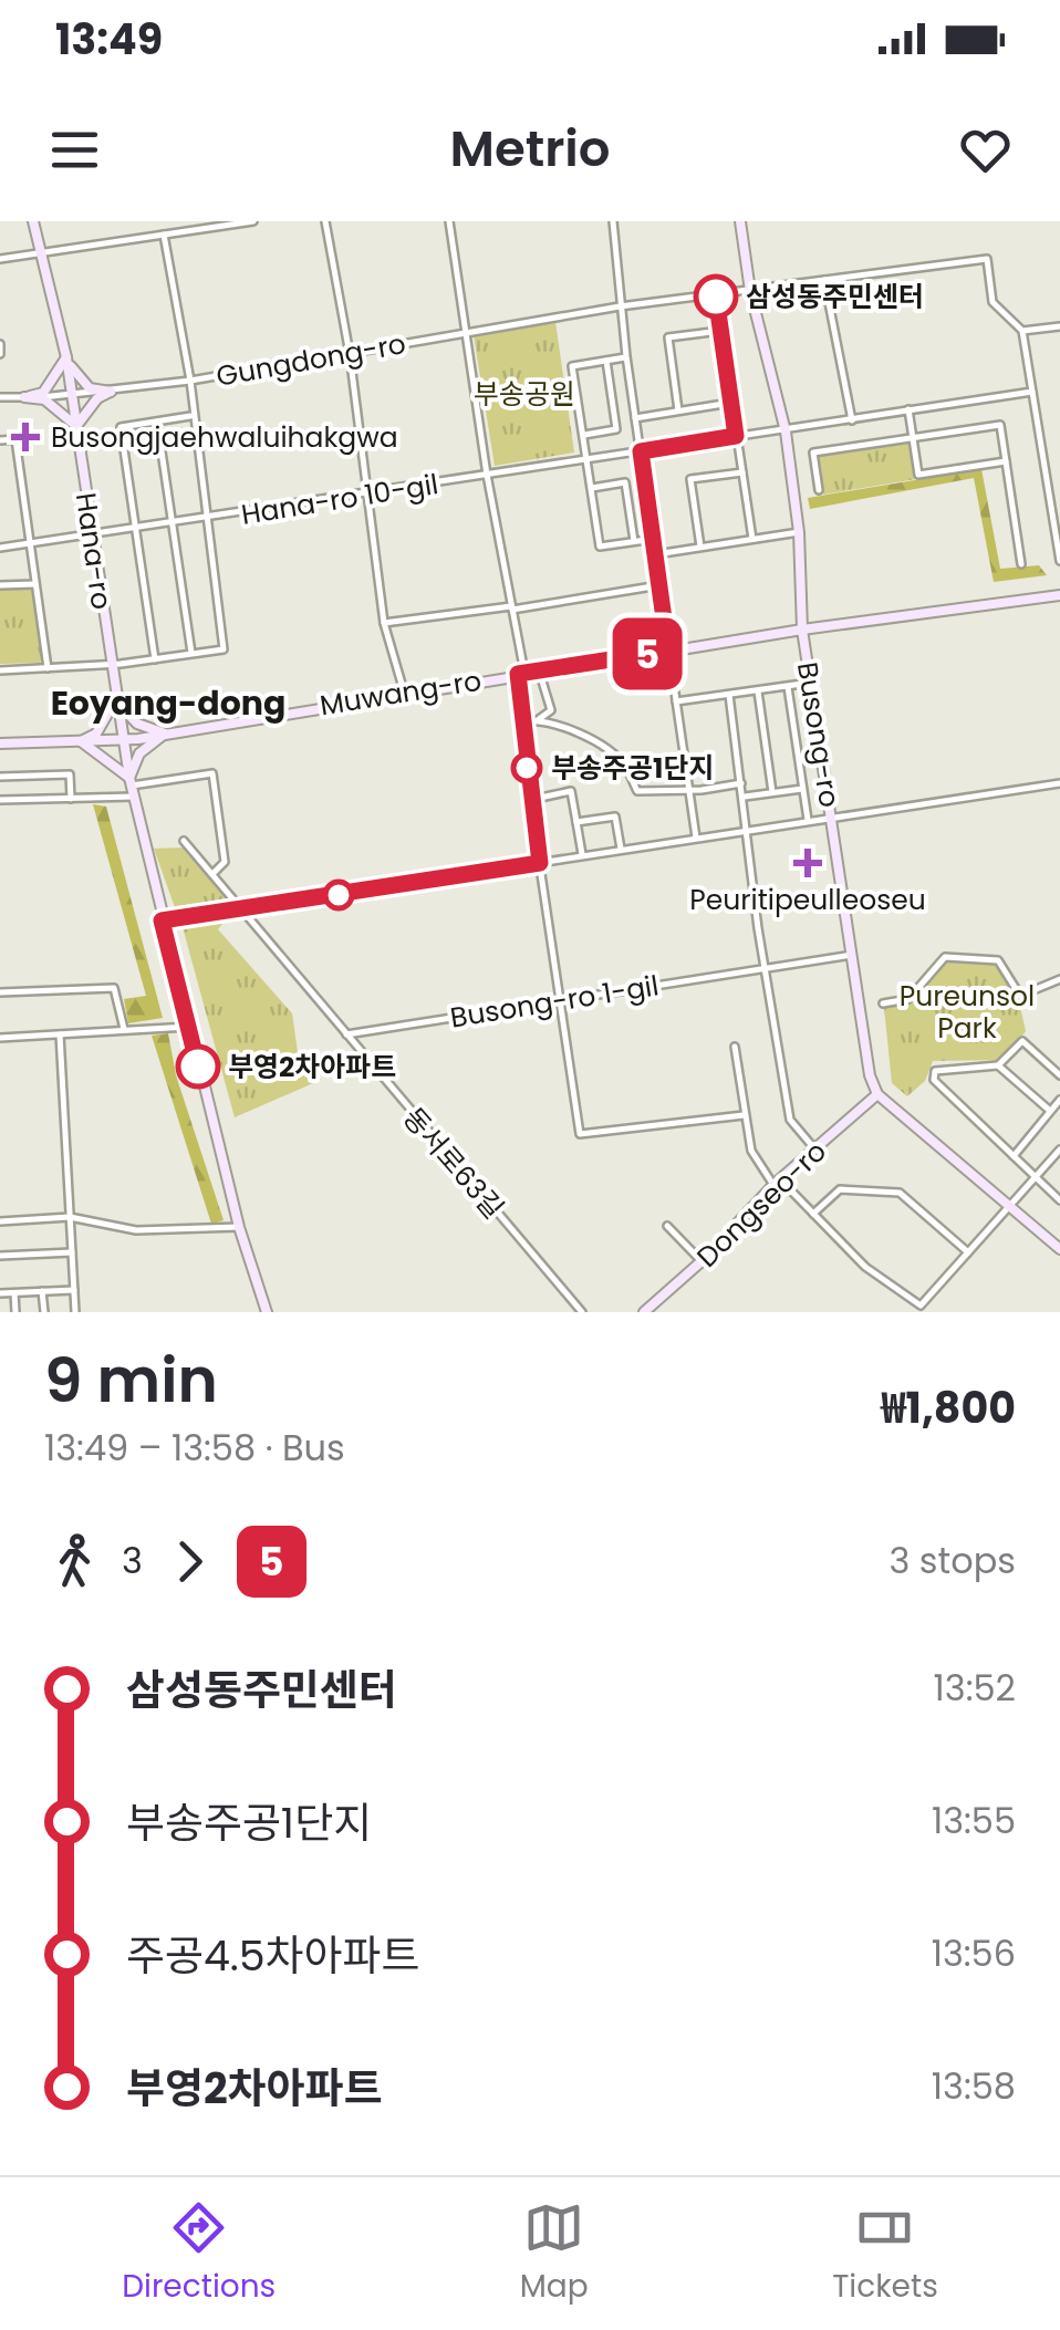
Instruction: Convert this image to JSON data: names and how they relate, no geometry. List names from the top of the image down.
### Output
{
  "streets": {
    "street": [
      "Gungdong-ro",
      "Hana-ro 10-gil",
      "Hana-ro",
      "Muwang-ro",
      "Busong-ro",
      "Busong-ro 1-gil",
      "동서로63길",
      "Dongseo-ro"
    ]
  },
  "crossings": [
    ["Gungdong-ro", "Hana-ro"],
    ["Gungdong-ro", "Busong-ro"],
    ["Hana-ro 10-gil", "Hana-ro"],
    ["Hana-ro 10-gil", "Busong-ro"],
    ["Hana-ro", "Muwang-ro"],
    ["Muwang-ro", "Busong-ro"],
    ["Busong-ro", "Busong-ro 1-gil"],
    ["Busong-ro", "Dongseo-ro"],
    ["Busong-ro 1-gil", "동서로63길"]
  ],
  "districts": ["Eoyang-dong"],
  "parks": ["부송공원", "Pureunsol Park"],
  "places": {
    "other": ["삼성동주민센터", "부송주공1단지", "부영2차아파트"],
    "health": ["Busongjaehwaluihakgwa", "Peuritipeulleoseu"]
  },
  "lines": ["bus line 5"],
  "page": {
    "status": "13:49",
    "header": "Metrio",
    "on_map": "5",
    "heading": ["9 min", "13:49 – 13:58 · Bus", "₩1,800"],
    "legs": ["3", "5", "3 stops"],
    "list": [
      {
        "name": "삼성동주민센터",
        "value": "13:52"
      },
      {
        "name": "부송주공1단지",
        "value": "13:55"
      },
      {
        "name": "주공4.5차아파트",
        "value": "13:56"
      },
      {
        "name": "부영2차아파트",
        "value": "13:58"
      }
    ],
    "tabs": ["Directions", "Map", "Tickets"]
  }
}
